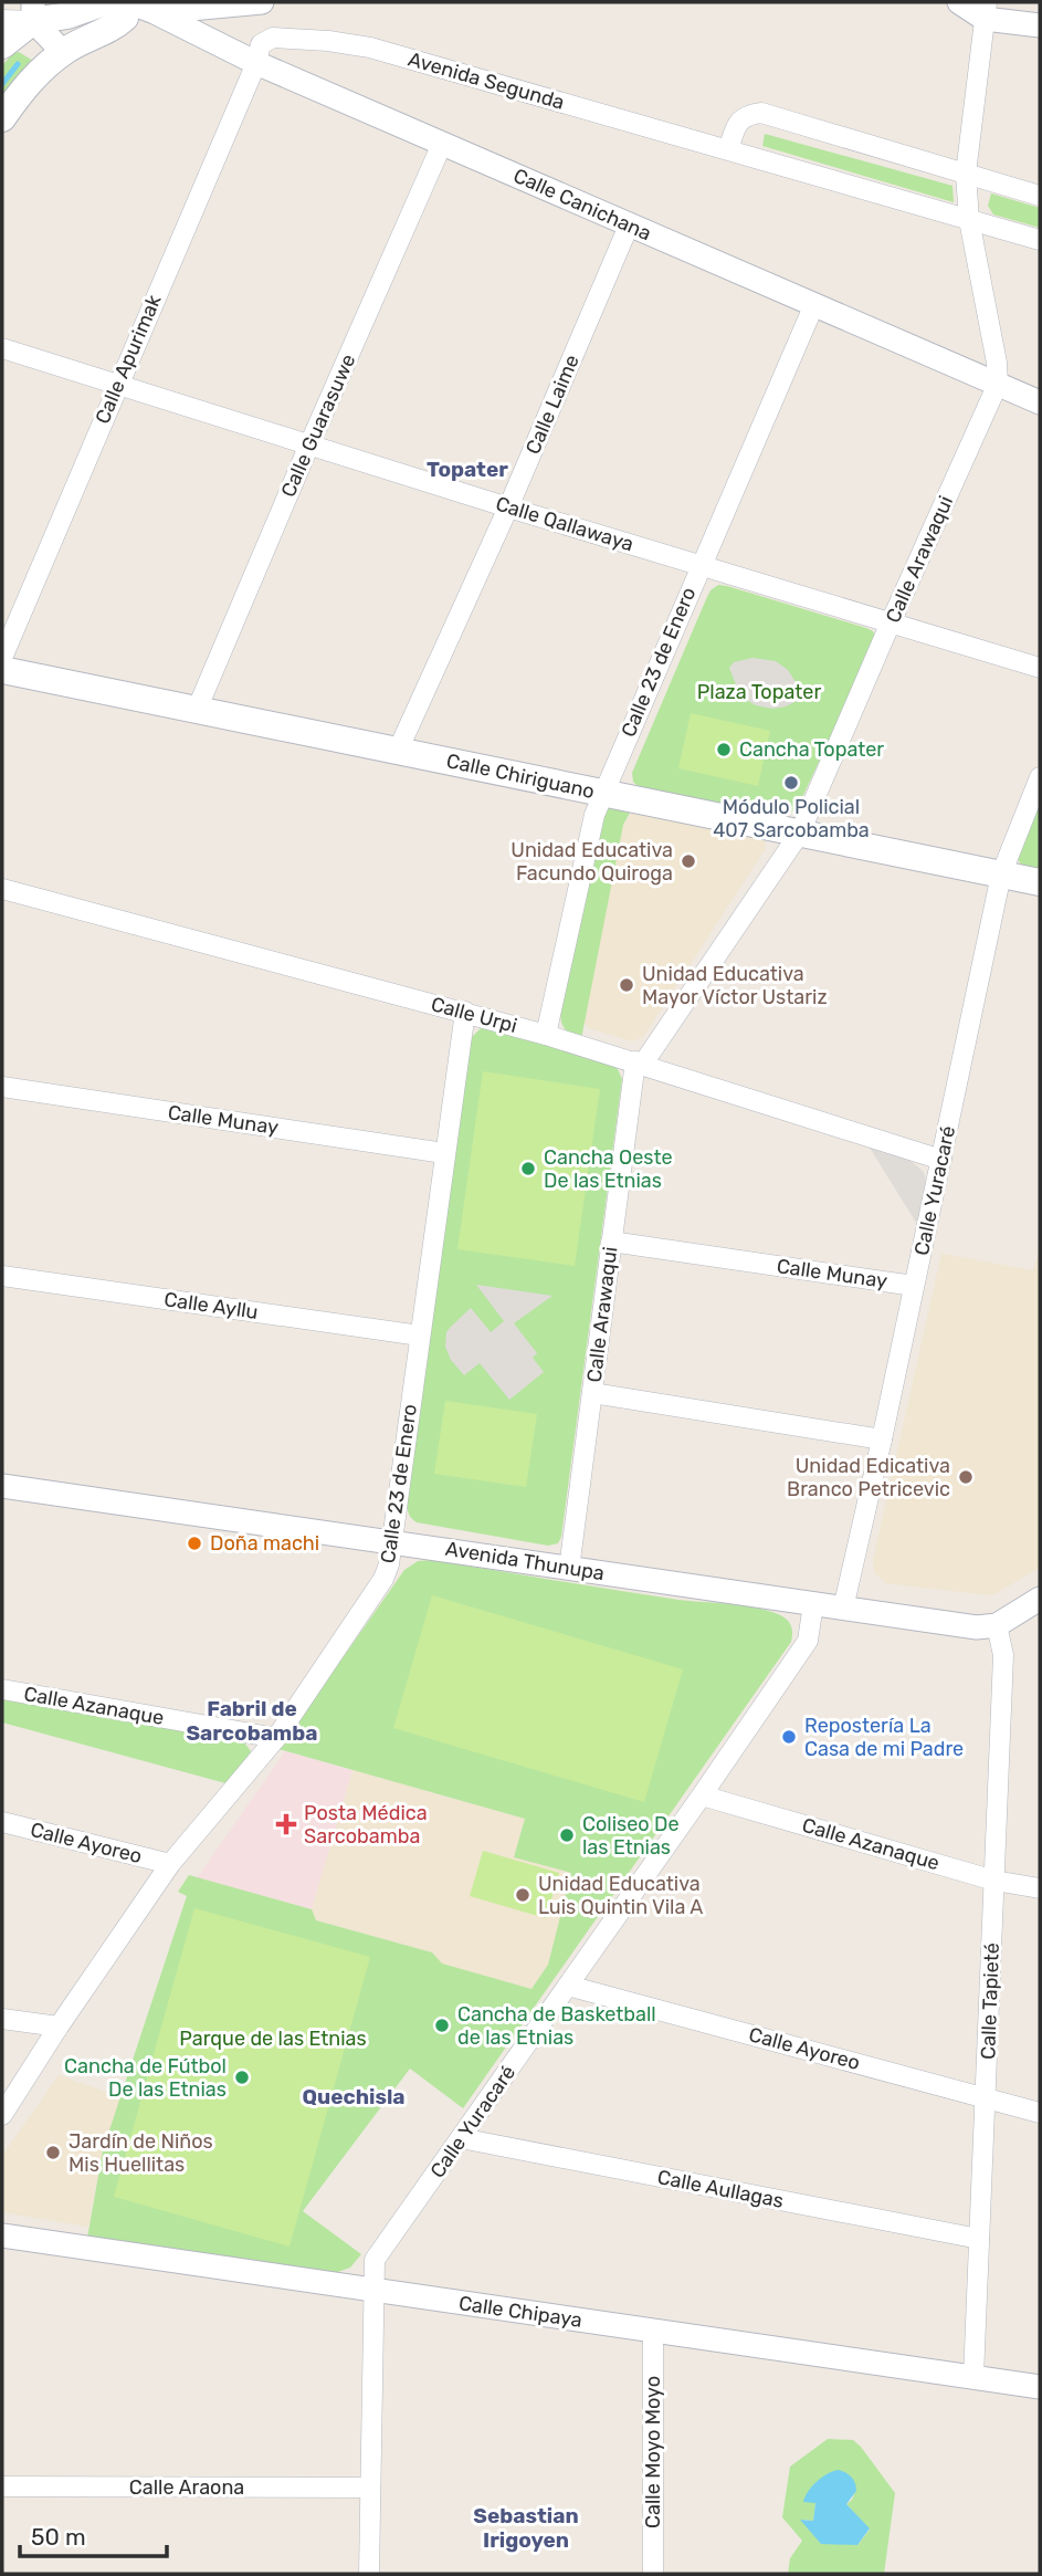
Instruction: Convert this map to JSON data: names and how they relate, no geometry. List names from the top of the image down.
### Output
{
  "streets": {
    "main road": ["Calle Chiriguano"],
    "street": [
      "Avenida Segunda",
      "Calle Canichana",
      "Calle Apurimak",
      "Calle Laime",
      "Calle Guarasuwe",
      "Calle Qallawaya",
      "Calle Arawaqui",
      "Calle 23 de Enero",
      "Calle Urpi",
      "Calle Munay",
      "Calle Yuracaré",
      "Calle Ayllu",
      "Avenida Thunupa",
      "Calle Azanaque",
      "Calle Ayoreo",
      "Calle Tapieté",
      "Calle Aullagas",
      "Calle Chipaya",
      "Calle Moyo Moyo",
      "Calle Araona"
    ]
  },
  "crossings": [
    ["Avenida Segunda", "Calle Canichana"],
    ["Avenida Segunda", "Calle Apurimak"],
    ["Calle Canichana", "Calle Apurimak"],
    ["Calle Canichana", "Calle Laime"],
    ["Calle Canichana", "Calle Guarasuwe"],
    ["Calle Canichana", "Calle Arawaqui"],
    ["Calle Canichana", "Calle 23 de Enero"],
    ["Calle Apurimak", "Calle Qallawaya"],
    ["Calle Laime", "Calle Qallawaya"],
    ["Calle Laime", "Calle Chiriguano"],
    ["Calle Guarasuwe", "Calle Qallawaya"],
    ["Calle Guarasuwe", "Calle Chiriguano"],
    ["Calle Qallawaya", "Calle Arawaqui"],
    ["Calle Qallawaya", "Calle 23 de Enero"],
    ["Calle Arawaqui", "Calle Chiriguano"],
    ["Calle Arawaqui", "Calle Urpi"],
    ["Calle Arawaqui", "Calle Munay"],
    ["Calle Arawaqui", "Avenida Thunupa"],
    ["Calle 23 de Enero", "Calle Chiriguano"],
    ["Calle 23 de Enero", "Calle Urpi"],
    ["Calle 23 de Enero", "Calle Munay"],
    ["Calle 23 de Enero", "Calle Ayllu"],
    ["Calle 23 de Enero", "Avenida Thunupa"],
    ["Calle 23 de Enero", "Calle Azanaque"],
    ["Calle 23 de Enero", "Calle Ayoreo"],
    ["Calle Chiriguano", "Calle Yuracaré"],
    ["Calle Urpi", "Calle Yuracaré"],
    ["Calle Munay", "Calle Yuracaré"],
    ["Calle Yuracaré", "Avenida Thunupa"],
    ["Calle Yuracaré", "Calle Azanaque"],
    ["Calle Yuracaré", "Calle Ayoreo"],
    ["Calle Yuracaré", "Calle Aullagas"],
    ["Calle Yuracaré", "Calle Chipaya"],
    ["Calle Yuracaré", "Calle Araona"],
    ["Avenida Thunupa", "Calle Tapieté"],
    ["Calle Azanaque", "Calle Tapieté"],
    ["Calle Ayoreo", "Calle Tapieté"],
    ["Calle Tapieté", "Calle Aullagas"],
    ["Calle Tapieté", "Calle Chipaya"],
    ["Calle Chipaya", "Calle Moyo Moyo"]
  ],
  "districts": [
    "Topater",
    "Fabril de Sarcobamba",
    "Quechisla",
    "Sebastian Irigoyen"
  ],
  "parks": ["Plaza Topater", "Parque de las Etnias"],
  "places": {
    "other": [
      "Cancha Topater",
      "Módulo Policial 407 Sarcobamba",
      "Unidad Educativa Facundo Quiroga",
      "Unidad Educativa Mayor Víctor Ustariz",
      "Cancha Oeste De las Etnias",
      "Unidad Edicativa Branco Petricevic",
      "Doña machi",
      "Repostería La Casa de mi Padre",
      "Coliseo De las Etnias",
      "Unidad Educativa Luis Quintin Vila A",
      "Cancha de Basketball de las Etnias",
      "Cancha de Fútbol De las Etnias",
      "Jardín de Niños Mis Huellitas"
    ],
    "health": ["Posta Médica Sarcobamba"]
  },
  "scale_bar": "50 m"
}
